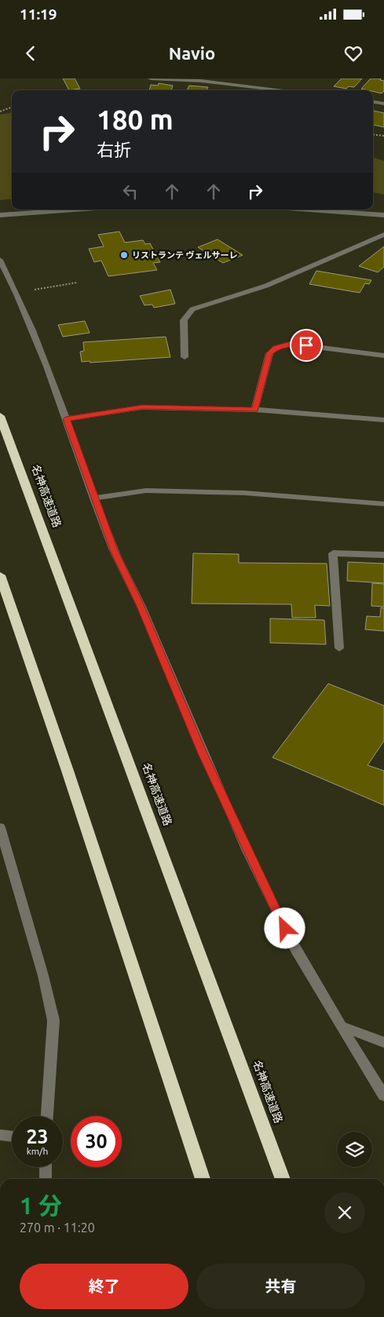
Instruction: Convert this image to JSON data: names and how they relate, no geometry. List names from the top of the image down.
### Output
{
  "streets": {
    "highway": ["名神高速道路"]
  },
  "places": ["リストランテ ヴェルサーレ"],
  "page": {
    "status": "11:19",
    "header": "Navio",
    "turn": ["180 m", "右折"],
    "speed": "23 km/h",
    "limit": "30",
    "heading": ["1 分", "270 m · 11:20"],
    "buttons": ["終了", "共有"]
  }
}
